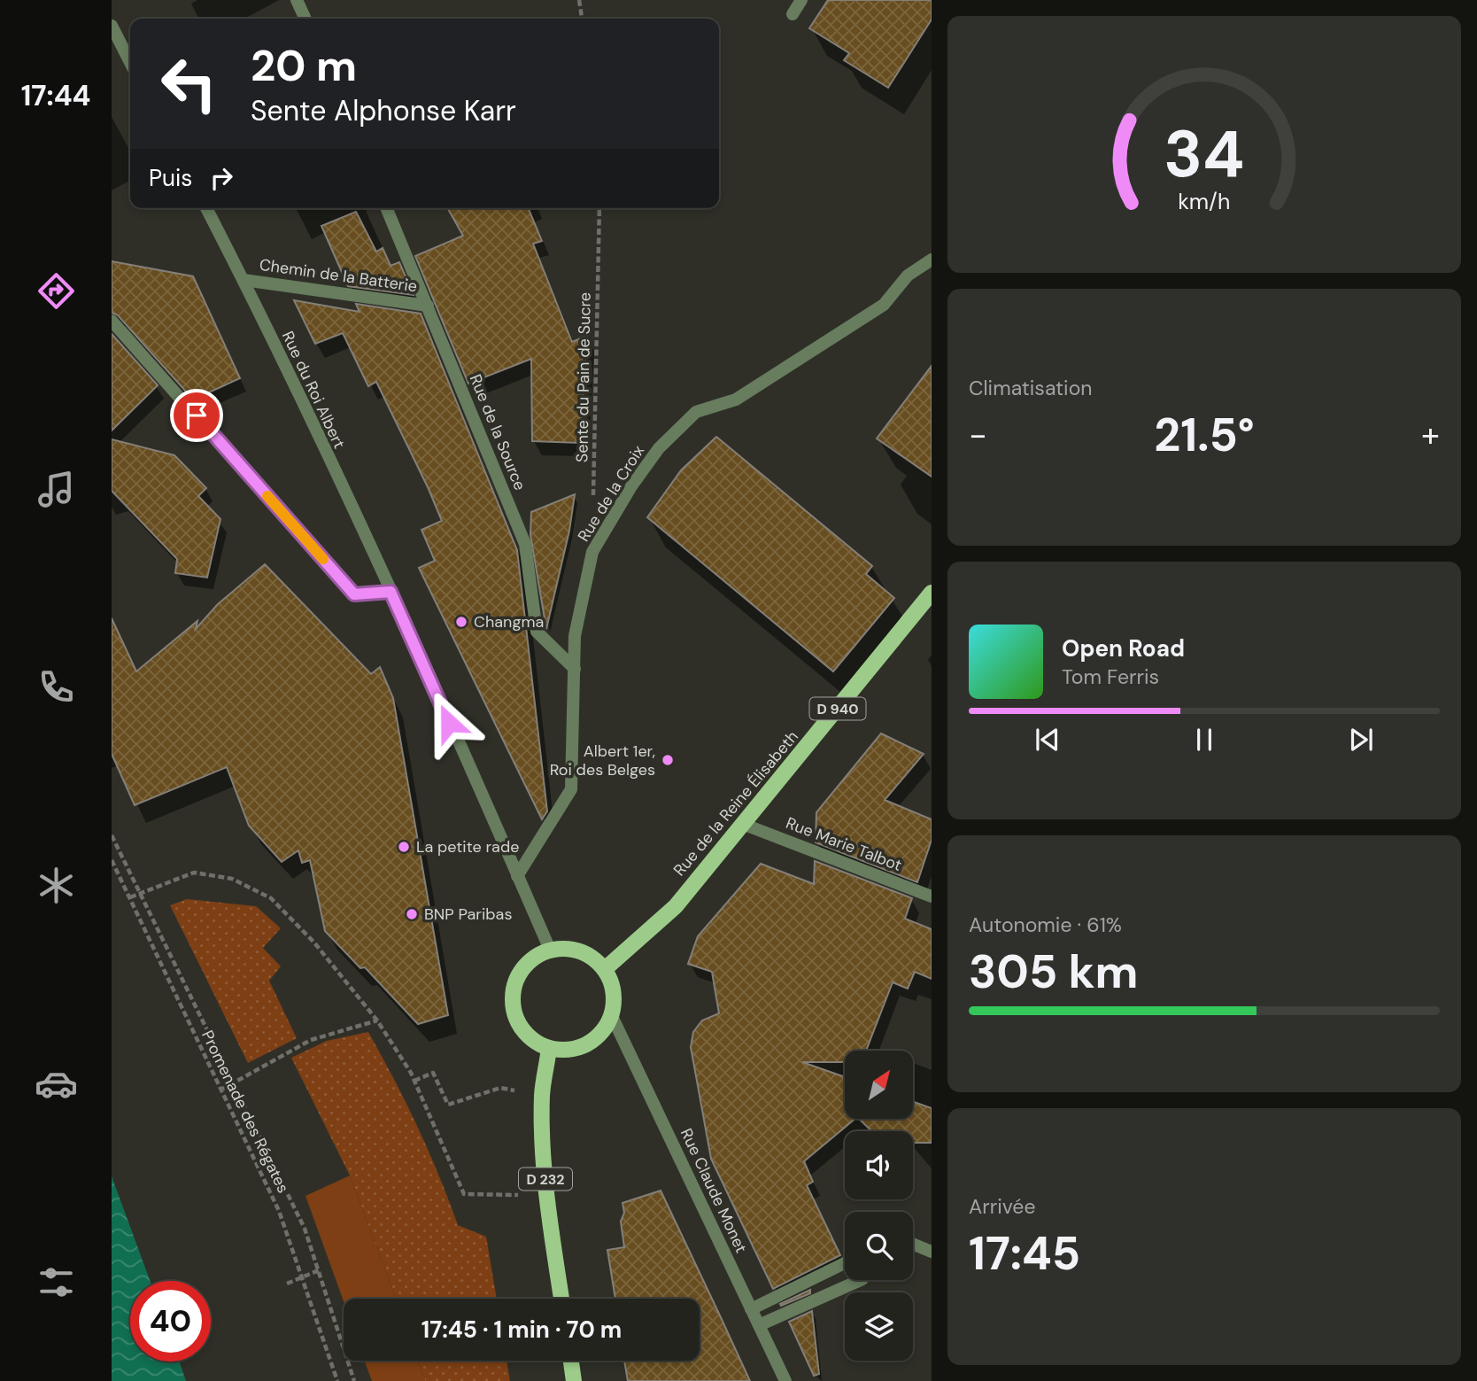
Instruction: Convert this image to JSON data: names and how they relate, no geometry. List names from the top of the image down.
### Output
{
  "streets": {
    "main road": ["D 940", "Rue de la Reine Élisabeth", "D 232"],
    "street": [
      "Chemin de la Batterie",
      "Rue du Roi Albert",
      "Rue de la Source",
      "Rue de la Croix",
      "Rue Marie Talbot",
      "Rue Claude Monet"
    ],
    "path": ["Sente du Pain de Sucre", "Promenade des Régates"]
  },
  "crossings": [
    ["Chemin de la Batterie", "Rue du Roi Albert"],
    ["Chemin de la Batterie", "Rue de la Source"],
    ["Rue du Roi Albert", "Rue de la Croix"],
    ["Rue du Roi Albert", "Rue de la Reine Élisabeth"],
    ["Rue du Roi Albert", "D 232"],
    ["Rue du Roi Albert", "Rue Claude Monet"],
    ["Rue de la Source", "Rue de la Croix"],
    ["Rue de la Reine Élisabeth", "Rue Marie Talbot"],
    ["Rue de la Reine Élisabeth", "D 232"],
    ["Rue de la Reine Élisabeth", "Rue Claude Monet"],
    ["D 232", "Rue Claude Monet"]
  ],
  "places": [
    "Changma",
    "Albert 1er, Roi des Belges",
    "La petite rade",
    "BNP Paribas"
  ],
  "north": "top right",
  "page": {
    "tabs": "17:44",
    "turn": ["20 m", "Sente Alphonse Karr"],
    "then": "Puis",
    "tile": [
      "Climatisation",
      ["Autonomie · 61%", "305 km"],
      ["Arrivée", "17:45"]
    ],
    "heat": ["−", "21.5°", "+"],
    "song": ["Open Road", "Tom Ferris"],
    "limit": "40",
    "trip": "17:45 · 1 min · 70 m",
    "gauge": ["34", "km/h"]
  }
}
